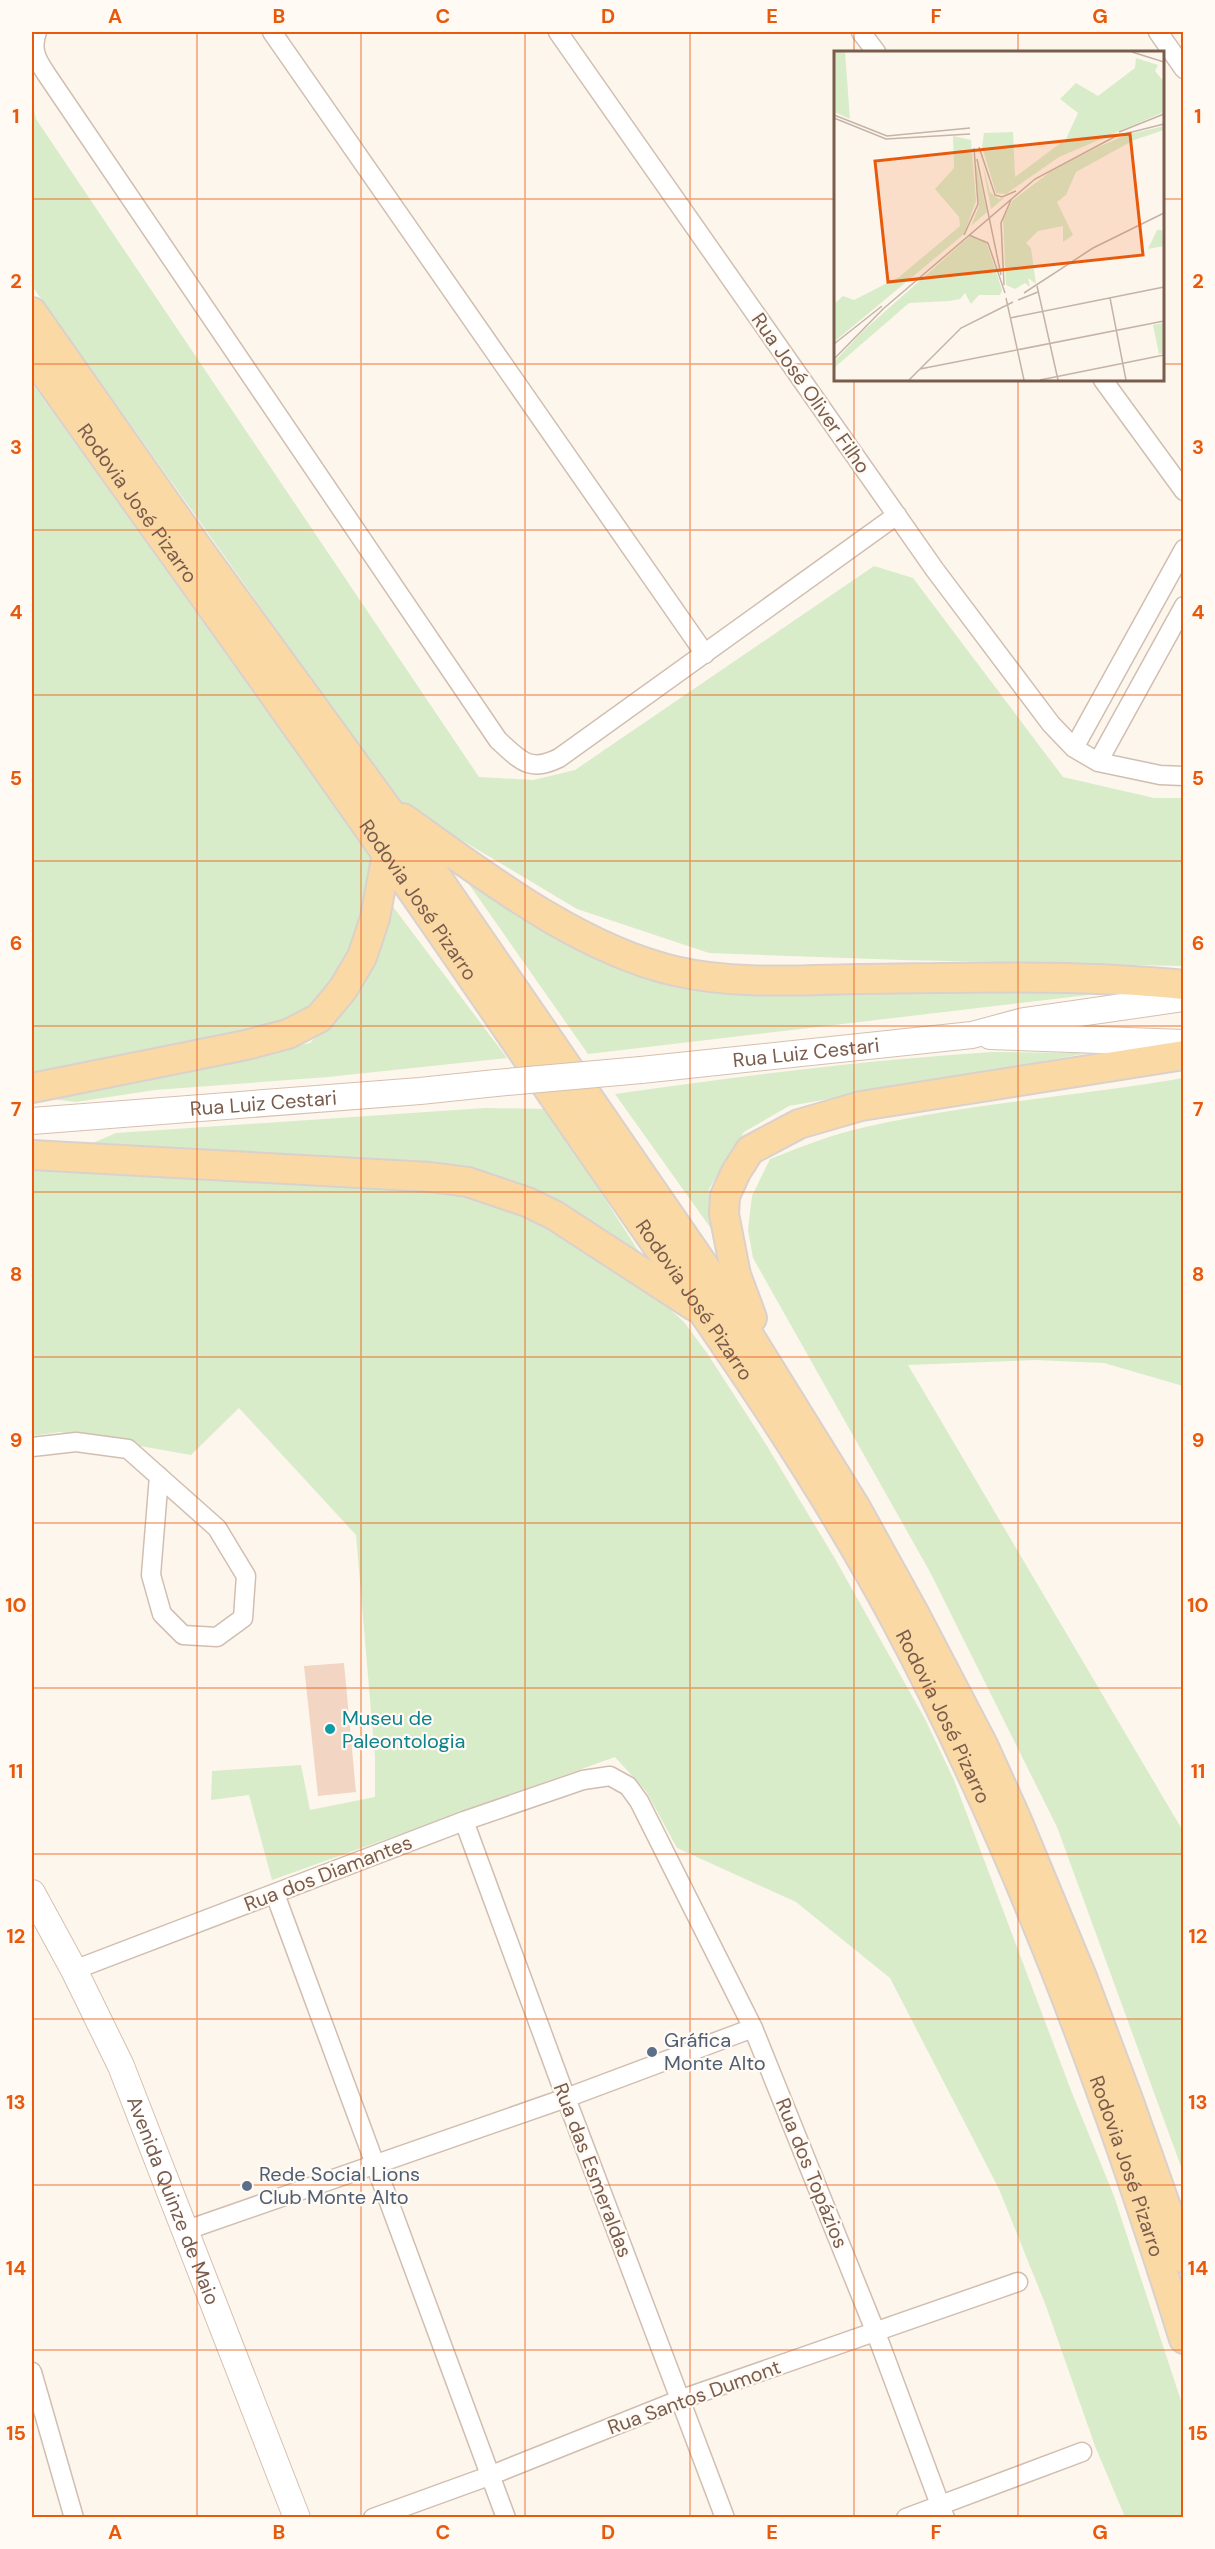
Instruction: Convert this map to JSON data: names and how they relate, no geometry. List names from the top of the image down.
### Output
{
  "streets": {
    "main road": ["Rodovia José Pizarro"],
    "street": [
      "Rua José Oliver Filho",
      "Rua Luiz Cestari",
      "Rua dos Diamantes",
      "Rua das Esmeraldas",
      "Rua dos Topázios",
      "Avenida Quinze de Maio",
      "Rua Santos Dumont"
    ]
  },
  "crossings": [
    ["Rua dos Diamantes", "Rua das Esmeraldas"],
    ["Rua dos Diamantes", "Rua dos Topázios"],
    ["Rua dos Diamantes", "Avenida Quinze de Maio"],
    ["Rua das Esmeraldas", "Rua Santos Dumont"],
    ["Rua dos Topázios", "Rua Santos Dumont"]
  ],
  "places": ["Museu de Paleontologia", "Gráfica Monte Alto", "Rede Social Lions Club Monte Alto"],
  "grid": {
    "columns": [
      "A",
      "B",
      "C",
      "D",
      "E",
      "F",
      "G"
    ],
    "rows": [
      "1",
      "2",
      "3",
      "4",
      "5",
      "6",
      "7",
      "8",
      "9",
      "10",
      "11",
      "12",
      "13",
      "14",
      "15"
    ]
  }
}
